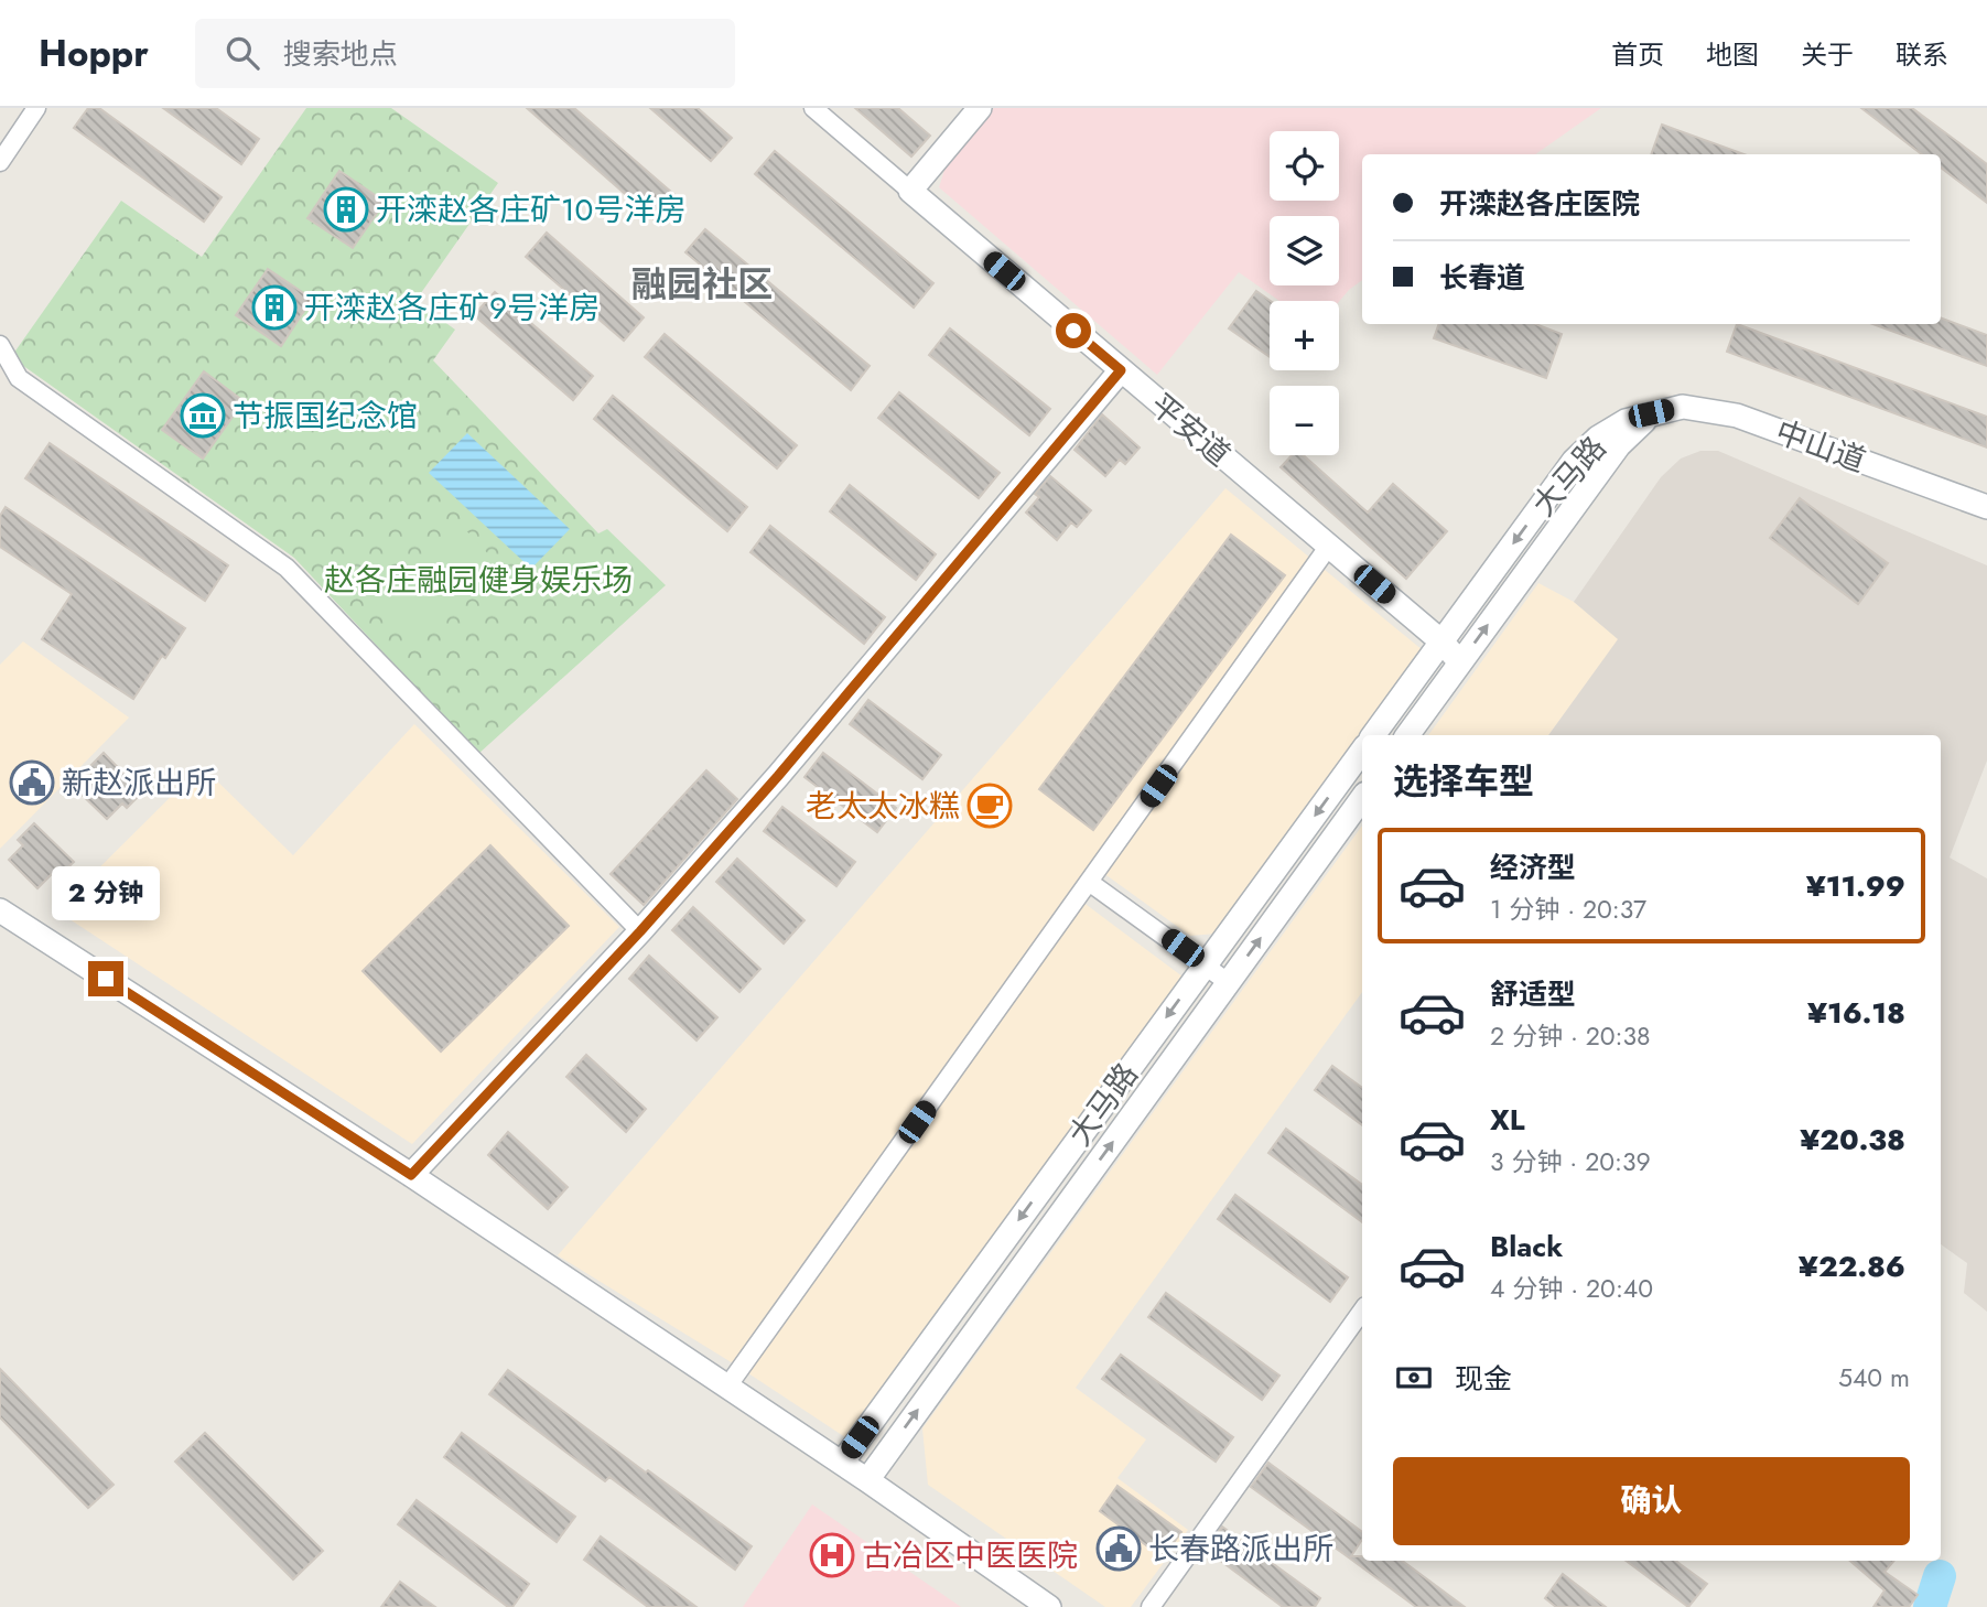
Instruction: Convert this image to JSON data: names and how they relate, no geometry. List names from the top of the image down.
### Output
{
  "streets": {
    "street": ["平安道", "中山道", "大马路"]
  },
  "crossings": [
    ["平安道", "大马路"],
    ["中山道", "大马路"]
  ],
  "districts": ["融园社区"],
  "parks": ["赵各庄融园健身娱乐场"],
  "places": {
    "building": ["开滦赵各庄矿10号洋房", "开滦赵各庄矿9号洋房"],
    "museum": ["节振国纪念馆"],
    "public building": ["新赵派出所", "长春路派出所"],
    "cafe": ["老太太冰糕"],
    "hospital": ["古冶区中医医院"]
  },
  "page": {
    "header": "Hoppr",
    "search": "搜索地点",
    "nav": [
      "首页",
      "地图",
      "关于",
      "联系"
    ],
    "map_buttons": ["+", "−"],
    "banner": ["开滦赵各庄医院", "长春道"],
    "heading": "选择车型",
    "list": [
      {
        "name": "经济型",
        "note": "1 分钟 · 20:37",
        "value": "¥11.99"
      },
      {
        "name": "舒适型",
        "note": "2 分钟 · 20:38",
        "value": "¥16.18"
      },
      {
        "name": "XL",
        "note": "3 分钟 · 20:39",
        "value": "¥20.38"
      },
      {
        "name": "Black",
        "note": "4 分钟 · 20:40",
        "value": "¥22.86"
      }
    ],
    "bubble": "2 分钟",
    "pay": ["现金", "540 m"],
    "buttons": "确认"
  }
}
